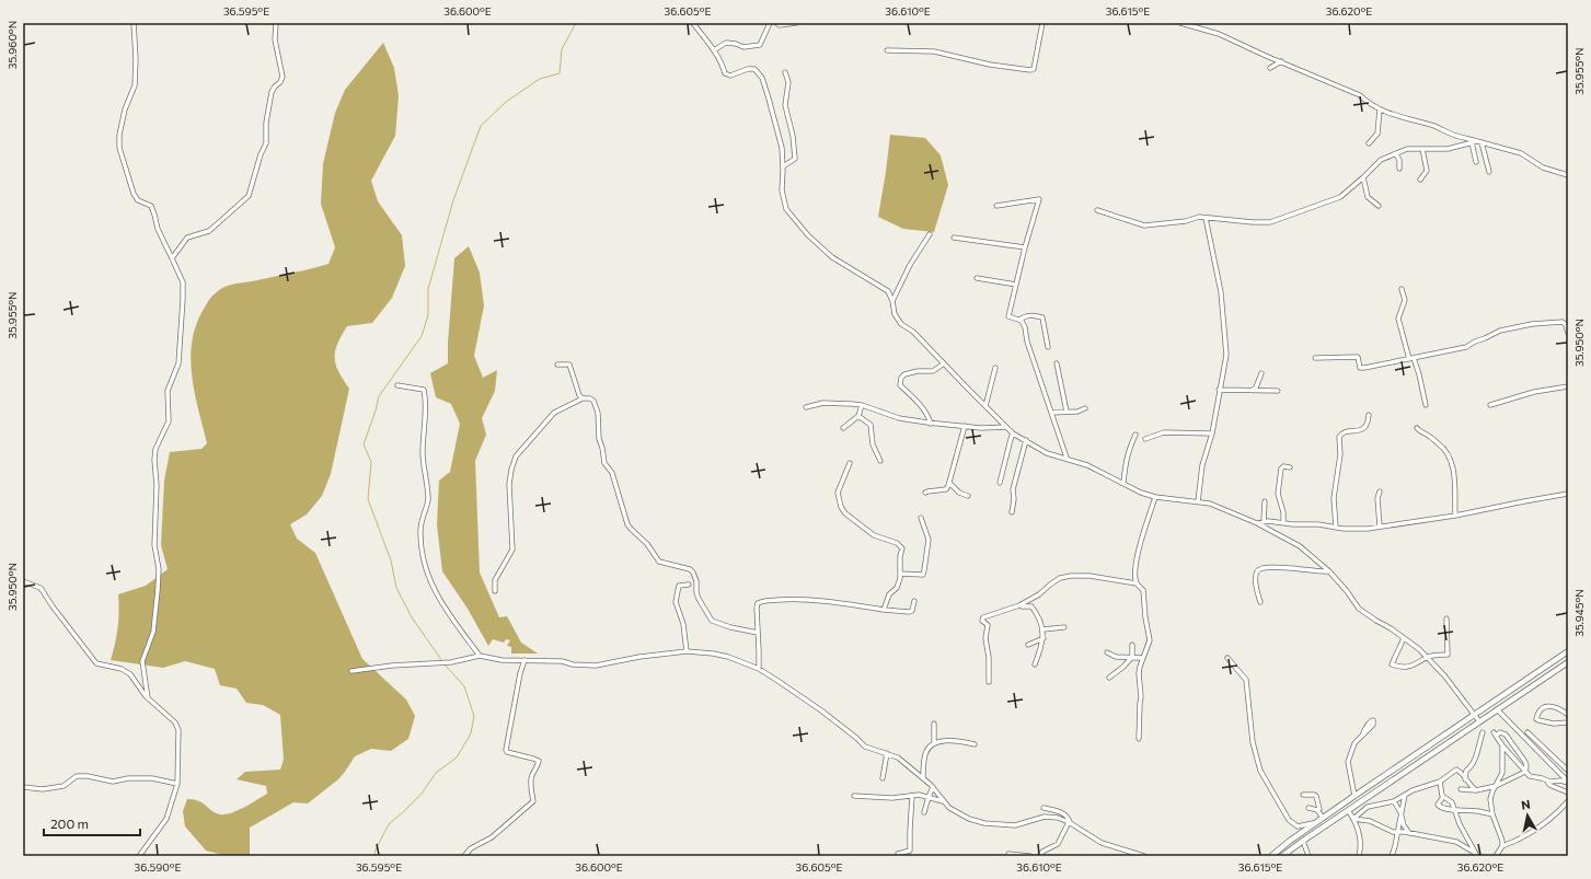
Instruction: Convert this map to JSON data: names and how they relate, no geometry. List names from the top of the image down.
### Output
{
  "scale_bar": "200 m",
  "north": "top",
  "coordinates": [
    "36.595°E",
    "36.600°E",
    "36.605°E",
    "36.610°E",
    "36.615°E",
    "36.620°E",
    "35.960°N",
    "35.955°N",
    "35.950°N",
    "35.945°N",
    "36.590°E"
  ]
}
